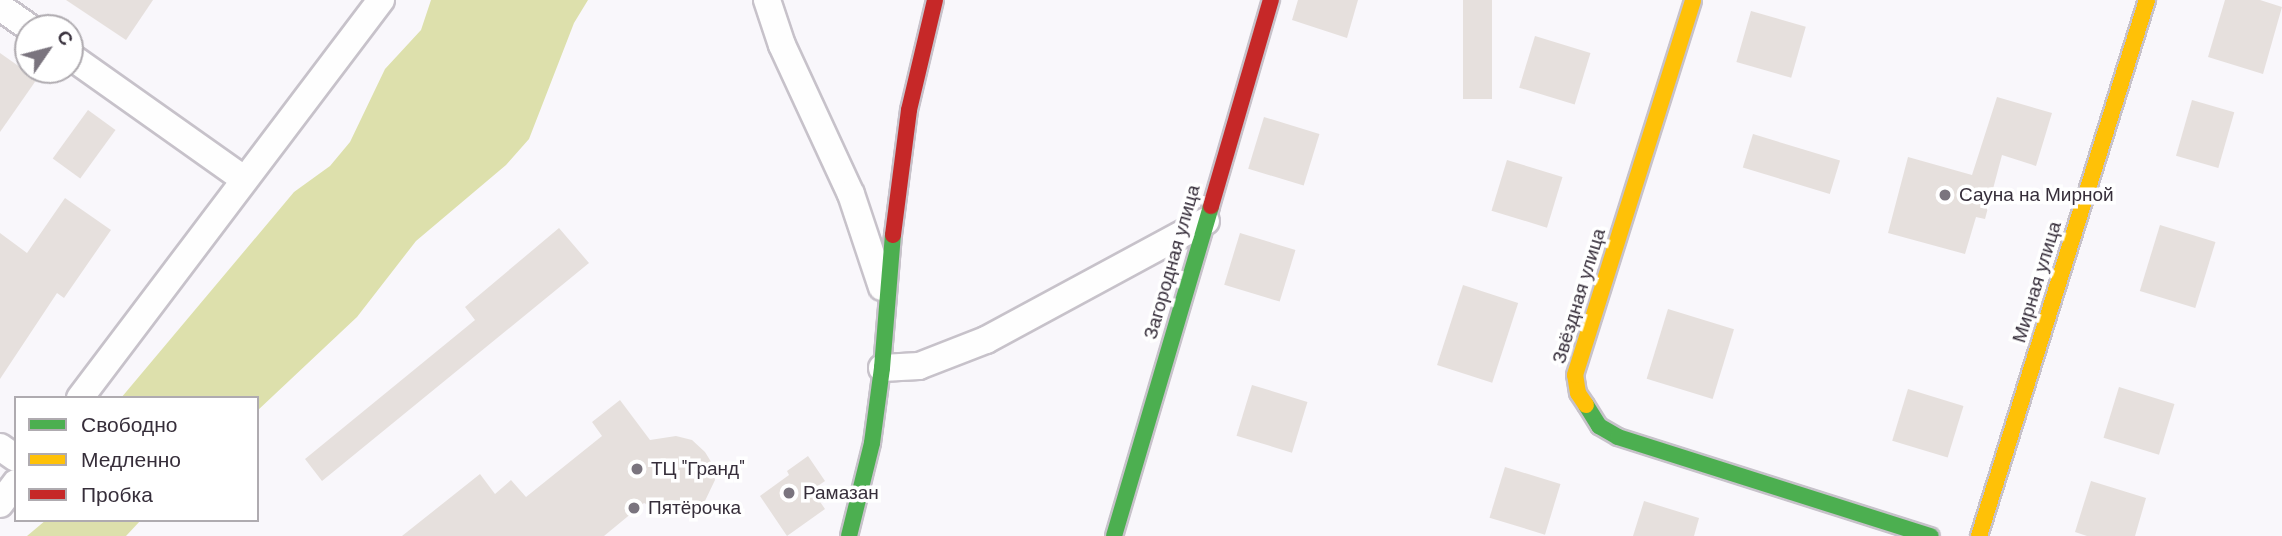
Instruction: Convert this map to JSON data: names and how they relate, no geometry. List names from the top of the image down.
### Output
{
  "streets": {
    "street": ["Загородная улица", "Мирная улица", "Звёздная улица"]
  },
  "places": [
    "Сауна на Мирной",
    "ТЦ \"Гранд\"",
    "Рамазан",
    "Пятёрочка"
  ],
  "legend": ["Свободно", "Медленно", "Пробка"],
  "north": "top right"
}
